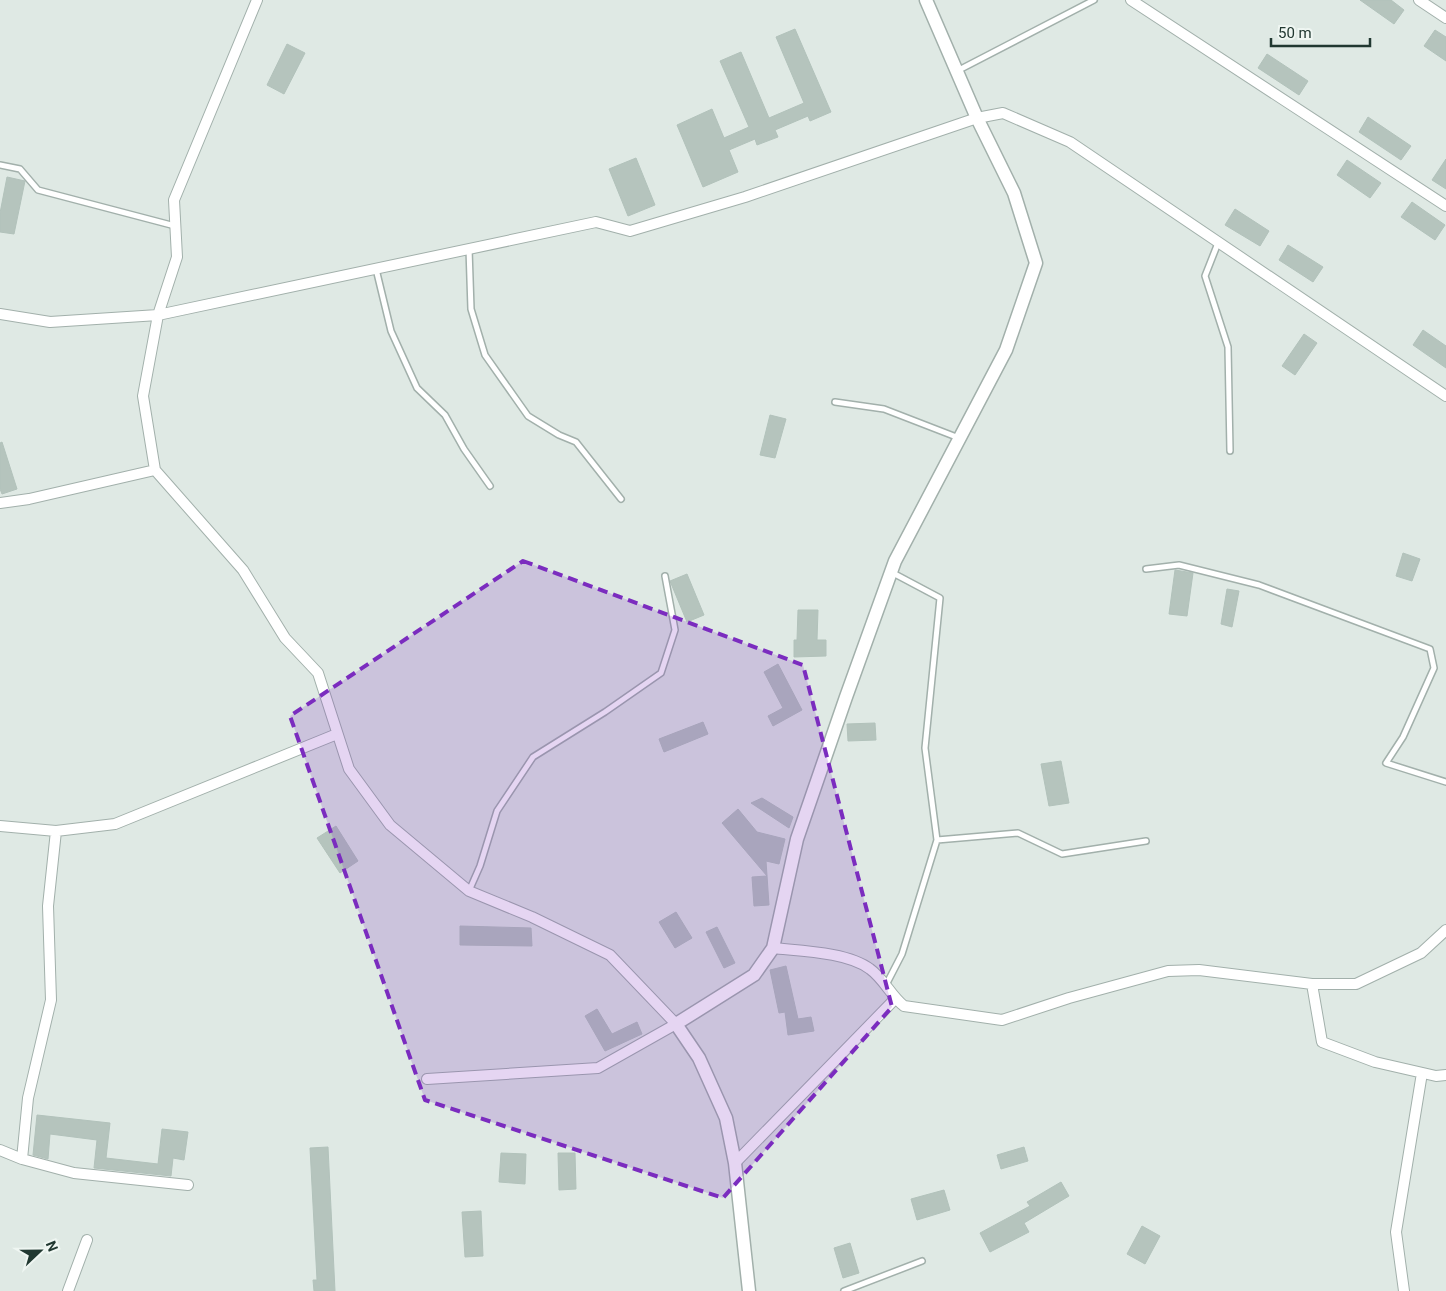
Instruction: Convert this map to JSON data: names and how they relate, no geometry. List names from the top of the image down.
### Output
{
  "scale_bar": "50 m",
  "north": "right"
}
